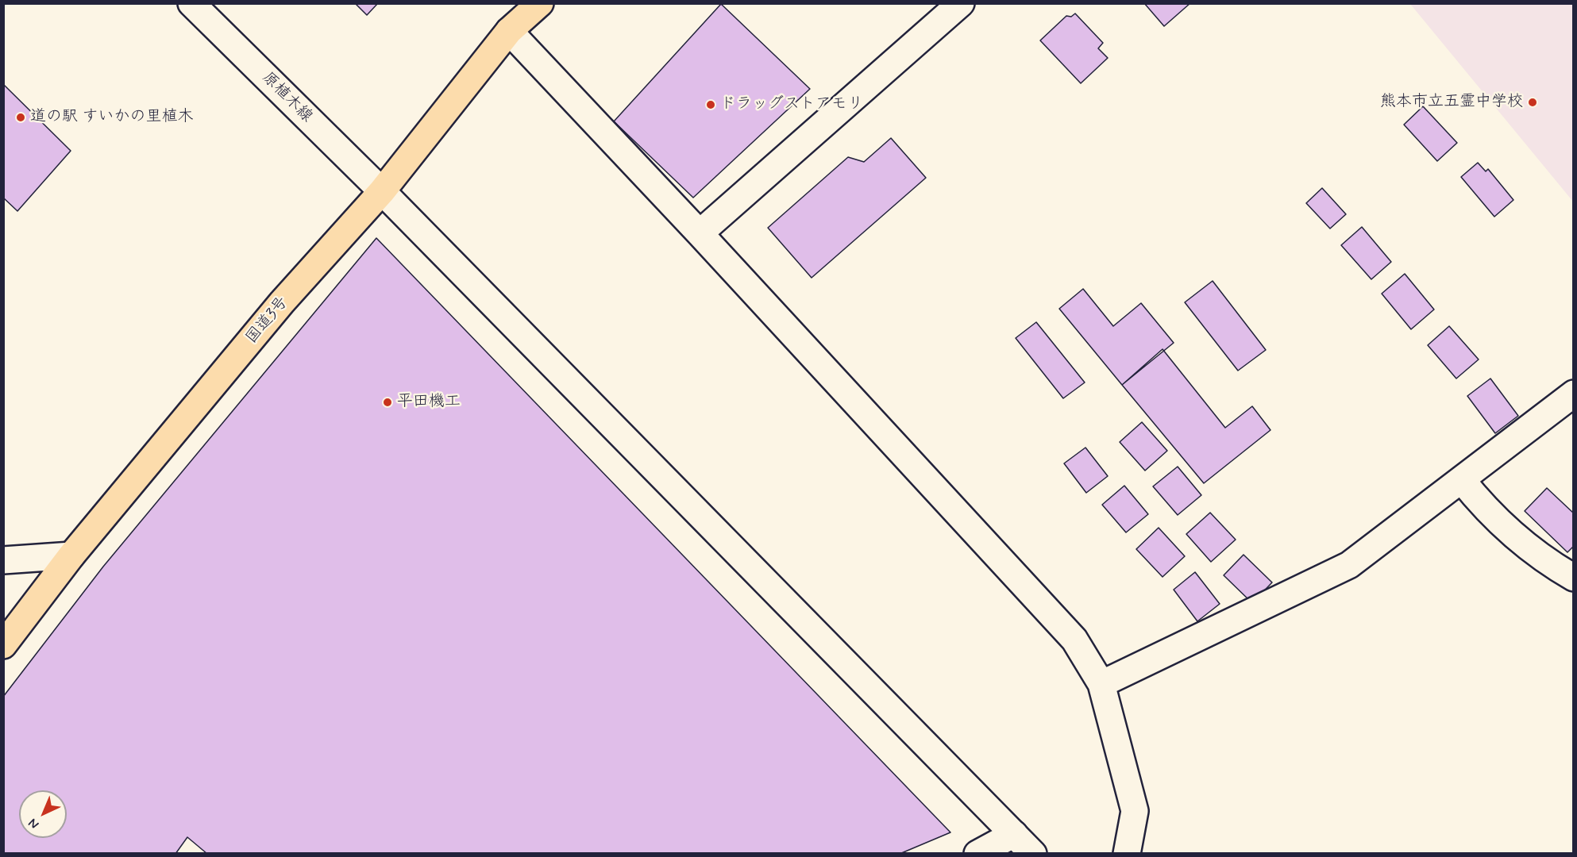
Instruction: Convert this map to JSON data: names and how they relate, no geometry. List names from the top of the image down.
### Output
{
  "streets": {
    "highway": ["国道3号"],
    "street": ["原植木線"]
  },
  "crossings": [
    ["原植木線", "国道3号"]
  ],
  "places": [
    "熊本市立五霊中学校",
    "ドラッグストアモリ",
    "道の駅 すいかの里植木",
    "平田機工"
  ],
  "north": "bottom left"
}
